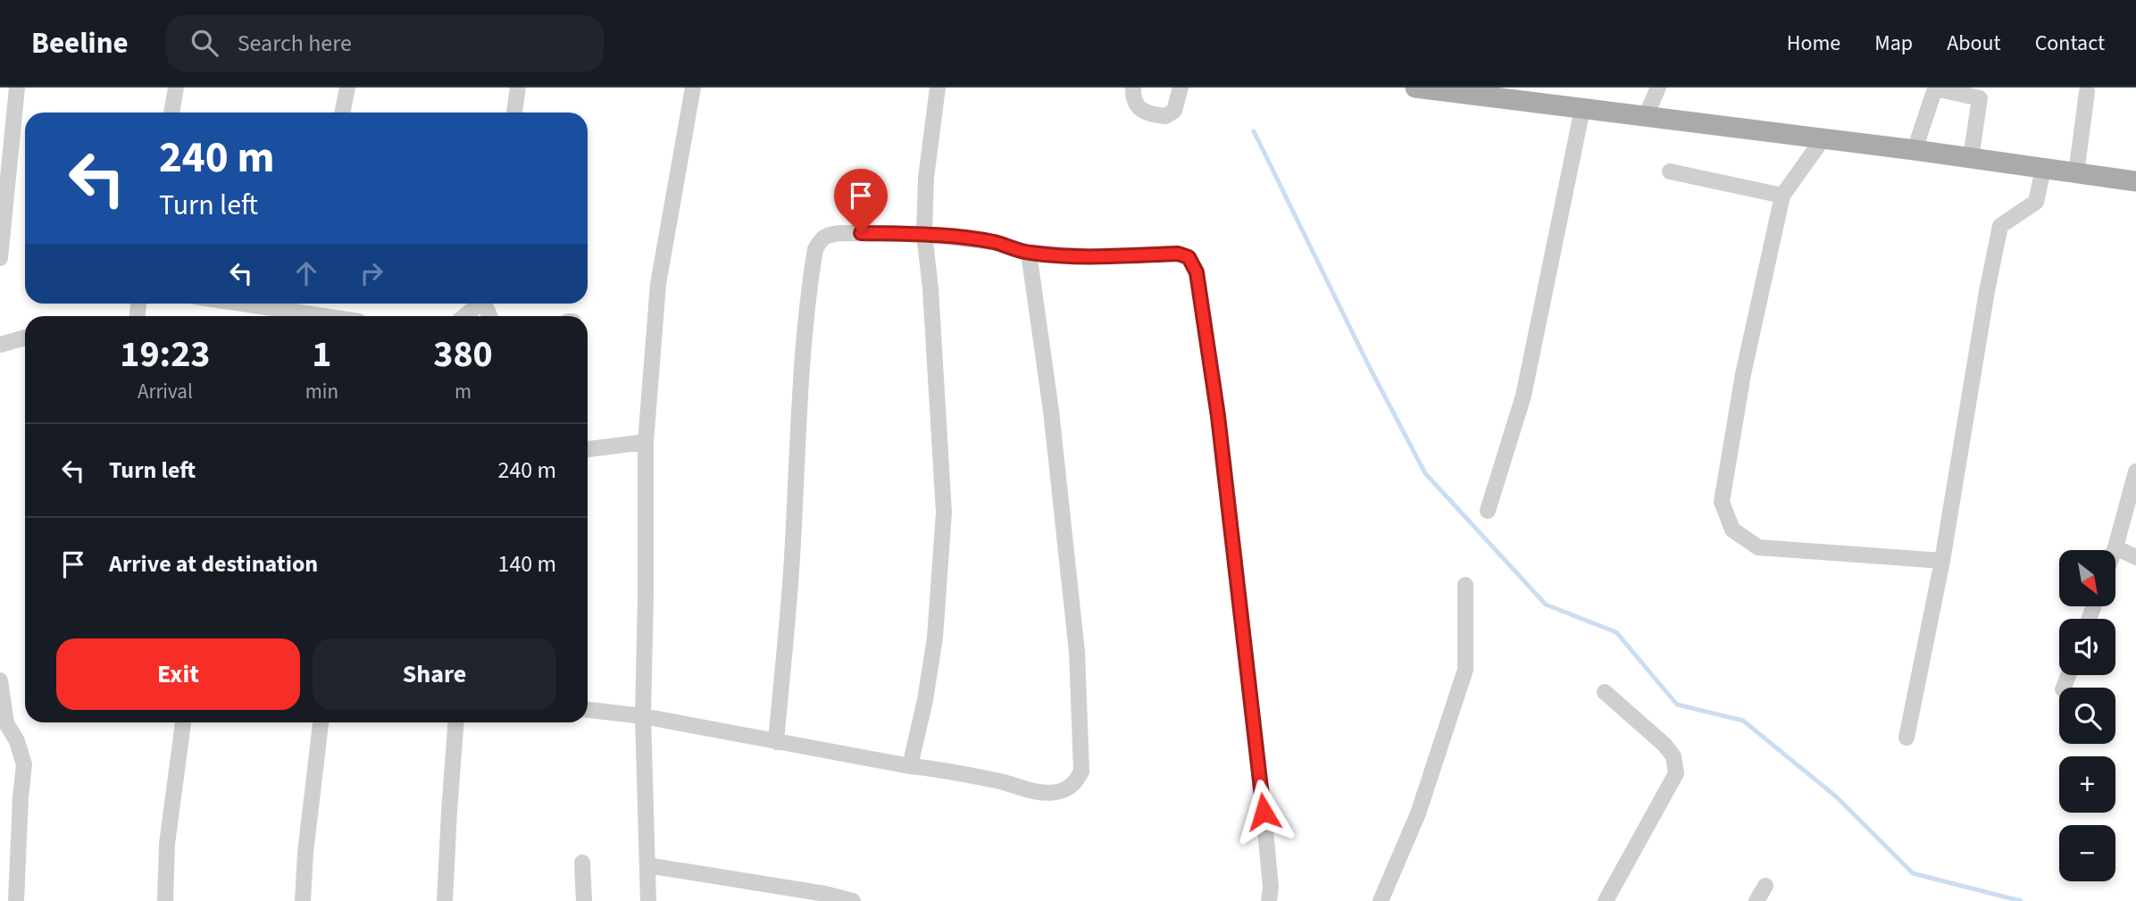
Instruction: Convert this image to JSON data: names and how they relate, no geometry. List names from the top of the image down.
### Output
{
  "north": "bottom right",
  "page": {
    "header": "Beeline",
    "search": "Search here",
    "nav": [
      "Home",
      "Map",
      "About",
      "Contact"
    ],
    "turn": ["240 m", "Turn left"],
    "eta": [
      "19:23",
      "Arrival",
      "1",
      "min",
      "380",
      "m"
    ],
    "list": [
      {
        "name": "Turn left",
        "value": "240 m"
      },
      {
        "name": "Arrive at destination",
        "value": "140 m"
      }
    ],
    "map_buttons": ["+", "−"],
    "buttons": ["Exit", "Share"]
  }
}
